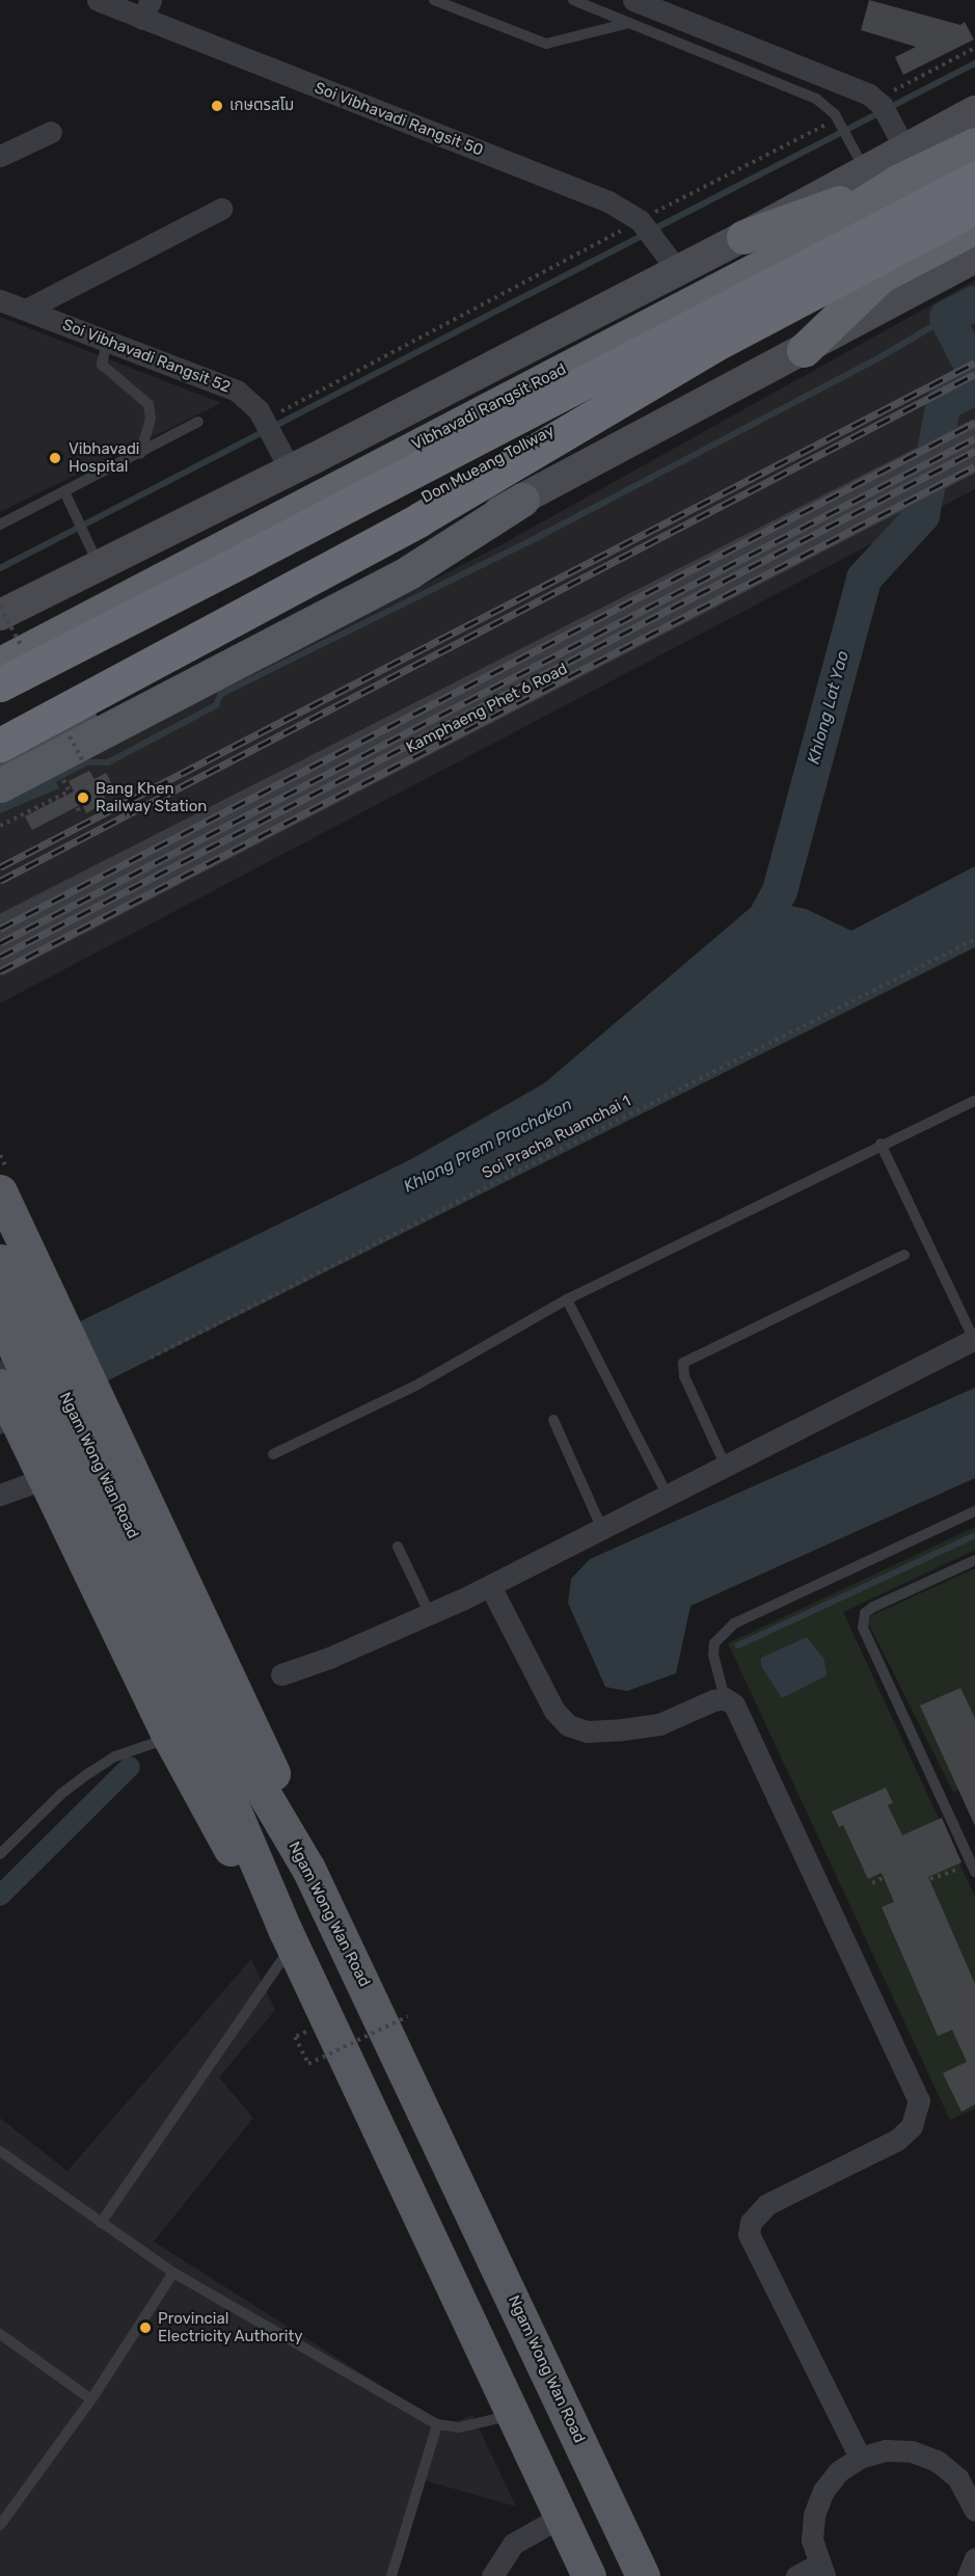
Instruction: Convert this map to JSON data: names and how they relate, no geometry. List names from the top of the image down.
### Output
{
  "streets": {
    "highway": ["Vibhavadi Rangsit Road", "Don Mueang Tollway"],
    "main road": ["Ngam Wong Wan Road"],
    "street": ["Soi Vibhavadi Rangsit 50", "Soi Vibhavadi Rangsit 52", "Kamphaeng Phet 6 Road"],
    "path": ["Soi Pracha Ruamchai 1"]
  },
  "water": ["Khlong Lat Yao", "Khlong Prem Prachakon"],
  "places": [
    "เกษตรสโม",
    "Vibhavadi Hospital",
    "Bang Khen Railway Station",
    "Provincial Electricity Authority"
  ]
}
